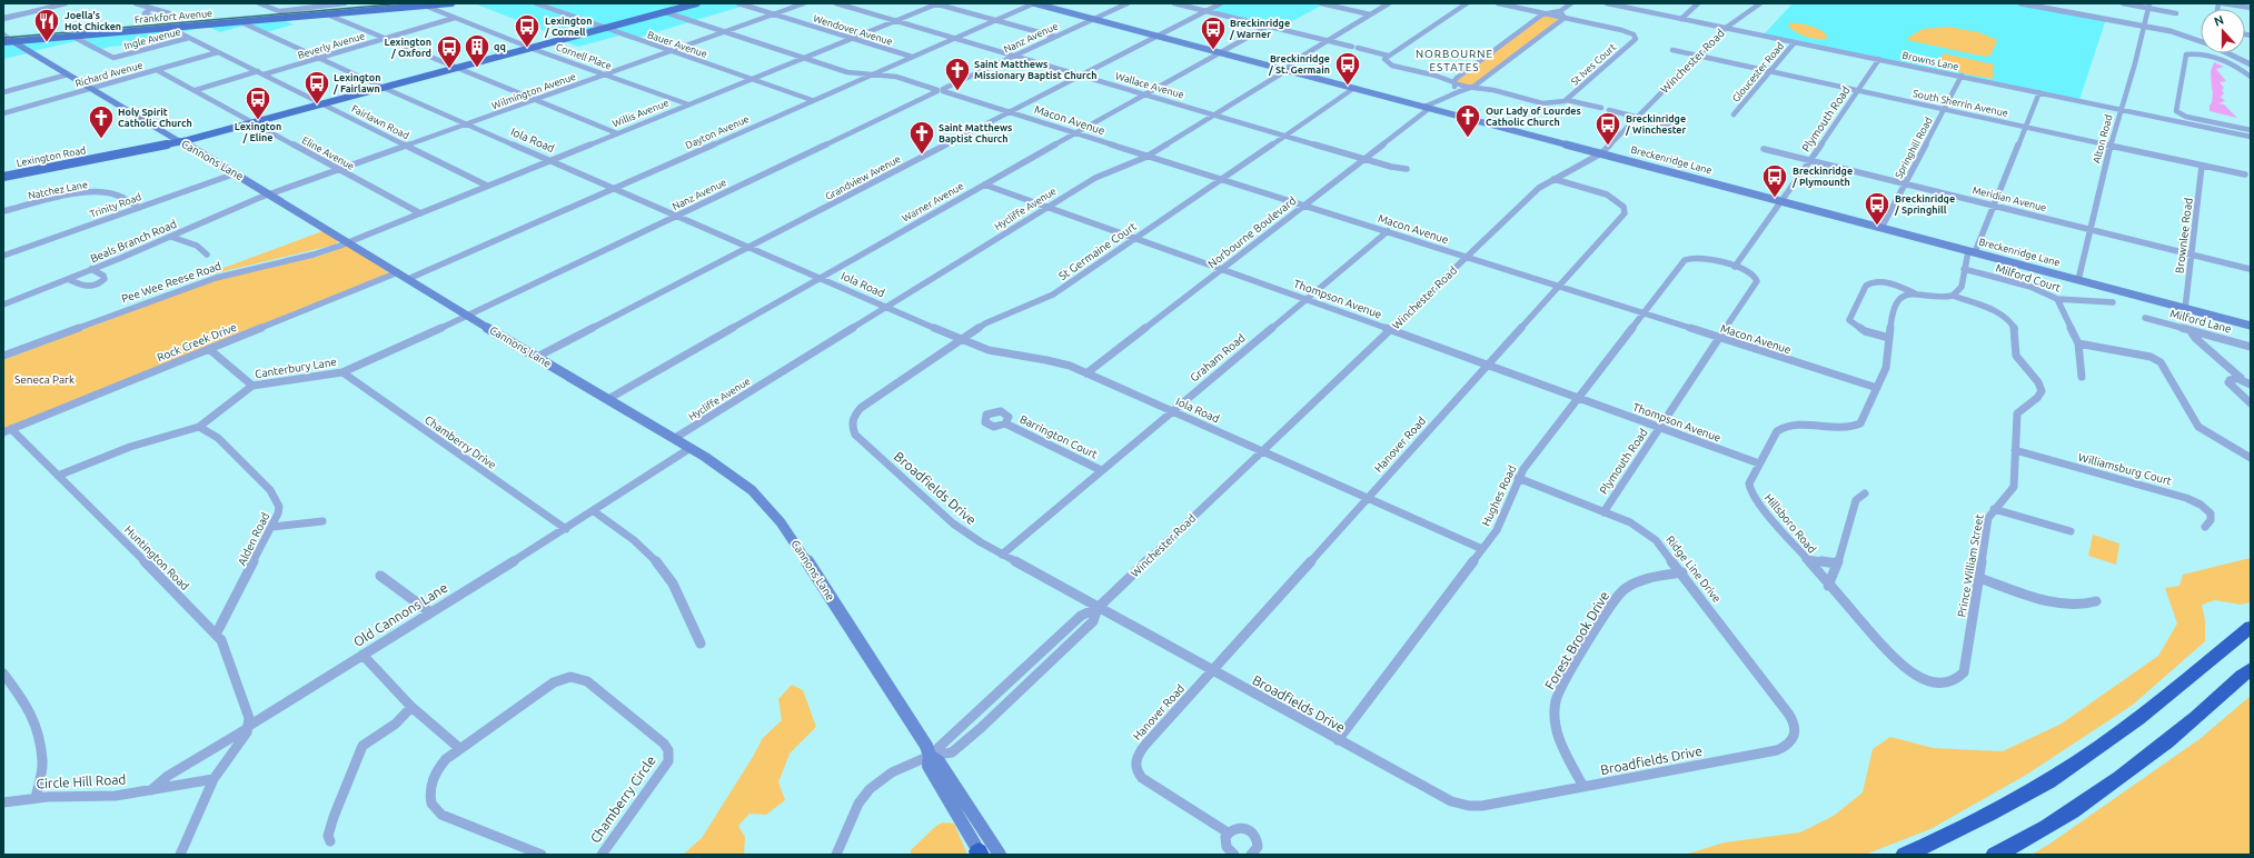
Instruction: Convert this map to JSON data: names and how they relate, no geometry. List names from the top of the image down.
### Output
{
  "streets": {
    "main road": [
      "Frankfort Avenue",
      "Lexington Road",
      "Cannons Lane",
      "Breckenridge Lane"
    ],
    "street": [
      "Wendover Avenue",
      "Nanz Avenue",
      "Ingle Avenue",
      "Bauer Avenue",
      "Beverly Avenue",
      "Cornell Place",
      "Winchester Road",
      "Browns Lane",
      "St Ives Court",
      "Gloucester Road",
      "Richard Avenue",
      "Wallace Avenue",
      "Wilmington Avenue",
      "South Sherrin Avenue",
      "Willis Avenue",
      "Plymouth Road",
      "Macon Avenue",
      "Fairlawn Road",
      "Dayton Avenue",
      "Alton Road",
      "Iola Road",
      "Springhill Road",
      "Eline Avenue",
      "Grandview Avenue",
      "Natchez Lane",
      "Meridian Avenue",
      "Warner Avenue",
      "Trinity Road",
      "Hycliffe Avenue",
      "Norbourne Boulevard",
      "Brownlee Road",
      "Beals Branch Road",
      "St Germaine Court",
      "Milford Court",
      "Pee Wee Reese Road",
      "Thompson Avenue",
      "Milford Lane",
      "Rock Creek Drive",
      "Graham Road",
      "Canterbury Lane",
      "Barrington Court",
      "Chamberry Drive",
      "Hanover Road",
      "Williamsburg Court",
      "Broadfields Drive",
      "Hughes Road",
      "Hillsboro Road",
      "Alden Road",
      "Huntington Road",
      "Prince William Street",
      "Ridge Line Drive",
      "Old Cannons Lane",
      "Forest Brook Drive",
      "Circle Hill Road",
      "Chamberry Circle"
    ]
  },
  "crossings": [
    ["Frankfort Avenue", "Ingle Avenue"],
    ["Frankfort Avenue", "Cornell Place"],
    ["Frankfort Avenue", "Fairlawn Road"],
    ["Frankfort Avenue", "Iola Road"],
    ["Frankfort Avenue", "Cannons Lane"],
    ["Wendover Avenue", "Wilmington Avenue"],
    ["Wendover Avenue", "Willis Avenue"],
    ["Wendover Avenue", "Dayton Avenue"],
    ["Nanz Avenue", "Wallace Avenue"],
    ["Nanz Avenue", "Macon Avenue"],
    ["Nanz Avenue", "Iola Road"],
    ["Nanz Avenue", "Cannons Lane"],
    ["Nanz Avenue", "Breckenridge Lane"],
    ["Nanz Avenue", "Canterbury Lane"],
    ["Ingle Avenue", "Fairlawn Road"],
    ["Bauer Avenue", "Wilmington Avenue"],
    ["Bauer Avenue", "Willis Avenue"],
    ["Bauer Avenue", "Dayton Avenue"],
    ["Bauer Avenue", "Lexington Road"],
    ["Beverly Avenue", "Cornell Place"],
    ["Beverly Avenue", "Fairlawn Road"],
    ["Beverly Avenue", "Iola Road"],
    ["Cornell Place", "Wilmington Avenue"],
    ["Cornell Place", "Willis Avenue"],
    ["Cornell Place", "Lexington Road"],
    ["Winchester Road", "Browns Lane"],
    ["Winchester Road", "South Sherrin Avenue"],
    ["Winchester Road", "Macon Avenue"],
    ["Winchester Road", "Iola Road"],
    ["Winchester Road", "Cannons Lane"],
    ["Winchester Road", "Breckenridge Lane"],
    ["Winchester Road", "Thompson Avenue"],
    ["Winchester Road", "Hanover Road"],
    ["Winchester Road", "Broadfields Drive"],
    ["Browns Lane", "Gloucester Road"],
    ["Browns Lane", "Plymouth Road"],
    ["Browns Lane", "Alton Road"],
    ["Browns Lane", "Springhill Road"],
    ["St Ives Court", "Norbourne Boulevard"],
    ["Gloucester Road", "South Sherrin Avenue"],
    ["Richard Avenue", "Fairlawn Road"],
    ["Richard Avenue", "Eline Avenue"],
    ["Richard Avenue", "Cannons Lane"],
    ["Wallace Avenue", "Willis Avenue"],
    ["Wallace Avenue", "Dayton Avenue"],
    ["Wallace Avenue", "Grandview Avenue"],
    ["Wallace Avenue", "Warner Avenue"],
    ["Wallace Avenue", "Hycliffe Avenue"],
    ["Wallace Avenue", "Norbourne Boulevard"],
    ["Wallace Avenue", "St Germaine Court"],
    ["Wilmington Avenue", "Macon Avenue"],
    ["Wilmington Avenue", "Fairlawn Road"],
    ["Wilmington Avenue", "Iola Road"],
    ["Wilmington Avenue", "Eline Avenue"],
    ["Wilmington Avenue", "Cannons Lane"],
    ["Wilmington Avenue", "Beals Branch Road"],
    ["South Sherrin Avenue", "Plymouth Road"],
    ["South Sherrin Avenue", "Alton Road"],
    ["South Sherrin Avenue", "Springhill Road"],
    ["South Sherrin Avenue", "Brownlee Road"],
    ["Willis Avenue", "Macon Avenue"],
    ["Willis Avenue", "Fairlawn Road"],
    ["Willis Avenue", "Iola Road"],
    ["Willis Avenue", "Eline Avenue"],
    ["Willis Avenue", "Cannons Lane"],
    ["Willis Avenue", "Pee Wee Reese Road"],
    ["Plymouth Road", "Macon Avenue"],
    ["Plymouth Road", "Breckenridge Lane"],
    ["Plymouth Road", "Meridian Avenue"],
    ["Plymouth Road", "Thompson Avenue"],
    ["Plymouth Road", "Hughes Road"],
    ["Plymouth Road", "Ridge Line Drive"],
    ["Macon Avenue", "Dayton Avenue"],
    ["Macon Avenue", "Lexington Road"],
    ["Macon Avenue", "Grandview Avenue"],
    ["Macon Avenue", "Warner Avenue"],
    ["Macon Avenue", "Hycliffe Avenue"],
    ["Macon Avenue", "Norbourne Boulevard"],
    ["Macon Avenue", "St Germaine Court"],
    ["Macon Avenue", "Graham Road"],
    ["Macon Avenue", "Hanover Road"],
    ["Macon Avenue", "Hughes Road"],
    ["Macon Avenue", "Hillsboro Road"],
    ["Fairlawn Road", "Lexington Road"],
    ["Dayton Avenue", "Iola Road"],
    ["Dayton Avenue", "Cannons Lane"],
    ["Dayton Avenue", "Breckenridge Lane"],
    ["Alton Road", "Breckenridge Lane"],
    ["Alton Road", "Meridian Avenue"],
    ["Iola Road", "Lexington Road"],
    ["Iola Road", "Grandview Avenue"],
    ["Iola Road", "Warner Avenue"],
    ["Iola Road", "Hycliffe Avenue"],
    ["Iola Road", "Norbourne Boulevard"],
    ["Iola Road", "St Germaine Court"],
    ["Iola Road", "Graham Road"],
    ["Iola Road", "Hanover Road"],
    ["Iola Road", "Hughes Road"],
    ["Springhill Road", "Breckenridge Lane"],
    ["Springhill Road", "Meridian Avenue"],
    ["Eline Avenue", "Lexington Road"],
    ["Lexington Road", "Cannons Lane"],
    ["Cannons Lane", "Grandview Avenue"],
    ["Cannons Lane", "Warner Avenue"],
    ["Cannons Lane", "Trinity Road"],
    ["Cannons Lane", "Hycliffe Avenue"],
    ["Cannons Lane", "Beals Branch Road"],
    ["Cannons Lane", "Pee Wee Reese Road"],
    ["Cannons Lane", "Rock Creek Drive"],
    ["Cannons Lane", "Canterbury Lane"],
    ["Cannons Lane", "Old Cannons Lane"],
    ["Breckenridge Lane", "Grandview Avenue"],
    ["Breckenridge Lane", "Warner Avenue"],
    ["Breckenridge Lane", "Hycliffe Avenue"],
    ["Breckenridge Lane", "Norbourne Boulevard"],
    ["Breckenridge Lane", "Brownlee Road"],
    ["Breckenridge Lane", "St Germaine Court"],
    ["Natchez Lane", "Trinity Road"],
    ["Meridian Avenue", "Brownlee Road"],
    ["Warner Avenue", "Thompson Avenue"],
    ["Hycliffe Avenue", "Thompson Avenue"],
    ["Norbourne Boulevard", "Thompson Avenue"],
    ["St Germaine Court", "Thompson Avenue"],
    ["St Germaine Court", "Broadfields Drive"],
    ["Thompson Avenue", "Graham Road"],
    ["Thompson Avenue", "Hanover Road"],
    ["Thompson Avenue", "Hughes Road"],
    ["Thompson Avenue", "Hillsboro Road"],
    ["Rock Creek Drive", "Huntington Road"],
    ["Graham Road", "Barrington Court"],
    ["Graham Road", "Broadfields Drive"],
    ["Canterbury Lane", "Chamberry Drive"],
    ["Canterbury Lane", "Alden Road"],
    ["Canterbury Lane", "Huntington Road"],
    ["Chamberry Drive", "Old Cannons Lane"],
    ["Hanover Road", "Broadfields Drive"],
    ["Williamsburg Court", "Prince William Street"],
    ["Broadfields Drive", "Hughes Road"],
    ["Broadfields Drive", "Ridge Line Drive"],
    ["Broadfields Drive", "Forest Brook Drive"],
    ["Hughes Road", "Ridge Line Drive"],
    ["Hillsboro Road", "Prince William Street"],
    ["Alden Road", "Huntington Road"],
    ["Huntington Road", "Old Cannons Lane"],
    ["Ridge Line Drive", "Forest Brook Drive"],
    ["Old Cannons Lane", "Circle Hill Road"]
  ],
  "districts": ["NORBOURNE ESTATES"],
  "parks": ["Seneca Park"],
  "places": {
    "restaurant": ["Joella's Hot Chicken"],
    "bus stop": [
      "Lexington / Cornell",
      "Breckinridge / Warner",
      "Lexington / Oxford",
      "Breckinridge / St. Germain",
      "Lexington / Fairlawn",
      "Lexington / Eline",
      "Breckinridge / Winchester",
      "Breckinridge / Plymounth",
      "Breckinridge / Springhill"
    ],
    "building": ["qq"],
    "church": [
      "Saint Matthews Missionary Baptist Church",
      "Our Lady of Lourdes Catholic Church",
      "Holy Spirit Catholic Church",
      "Saint Matthews Baptist Church"
    ]
  },
  "north": "top"
}
